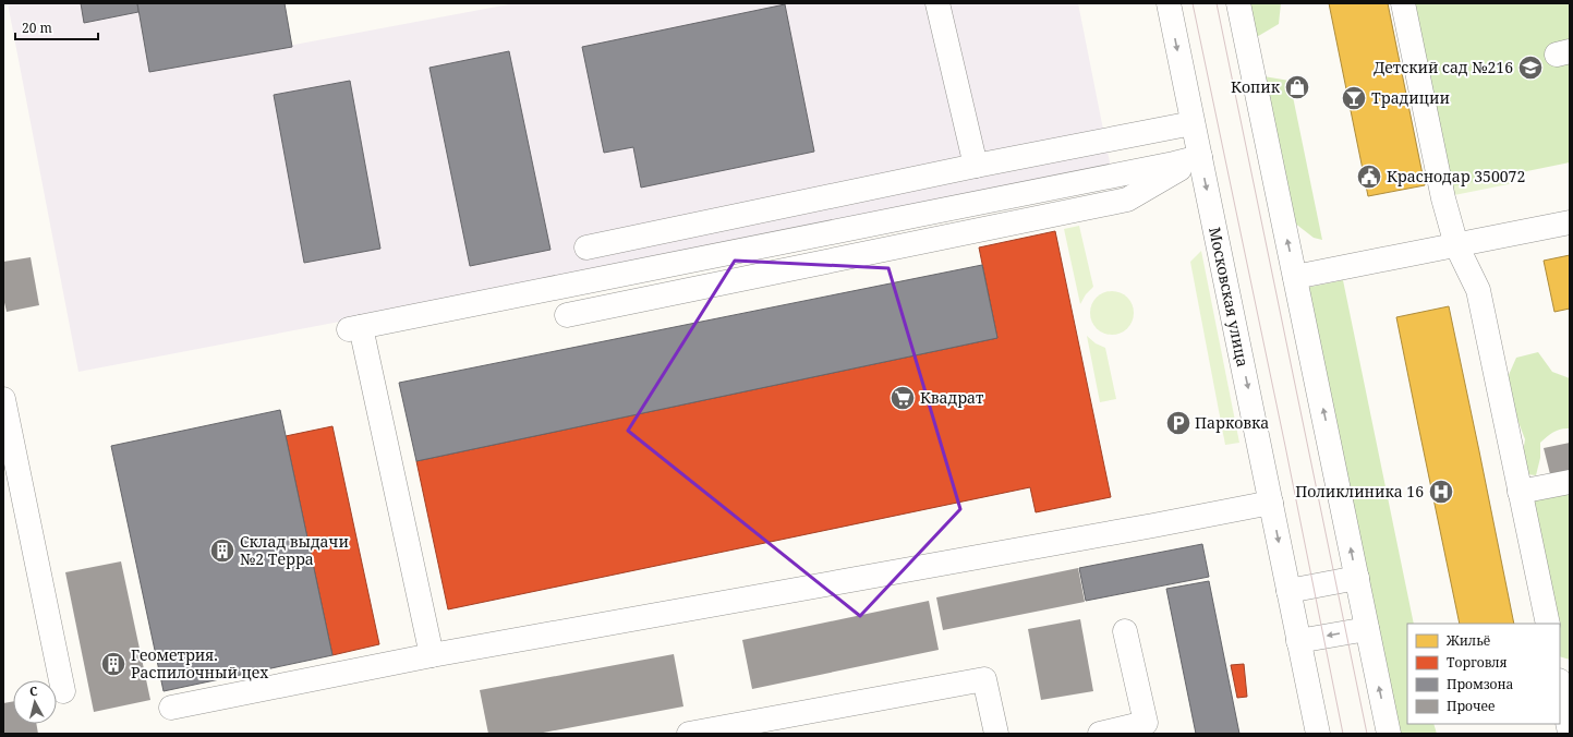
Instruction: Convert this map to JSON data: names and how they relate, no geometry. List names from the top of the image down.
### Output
{
  "streets": {
    "street": ["Московская улица"]
  },
  "places": {
    "school or university": ["Детский сад №216"],
    "shop": ["Копик"],
    "bar": ["Традиции"],
    "public building": ["Краснодар 350072"],
    "supermarket": ["Квадрат"],
    "parking": ["Парковка"],
    "hospital": ["Поликлиника 16"],
    "building": ["Склад выдачи №2 Терра", "Геометрия. Распилочный цех"]
  },
  "legend": [
    "Жильё",
    "Торговля",
    "Промзона",
    "Прочее"
  ],
  "scale_bar": "20 m",
  "north": "top"
}
